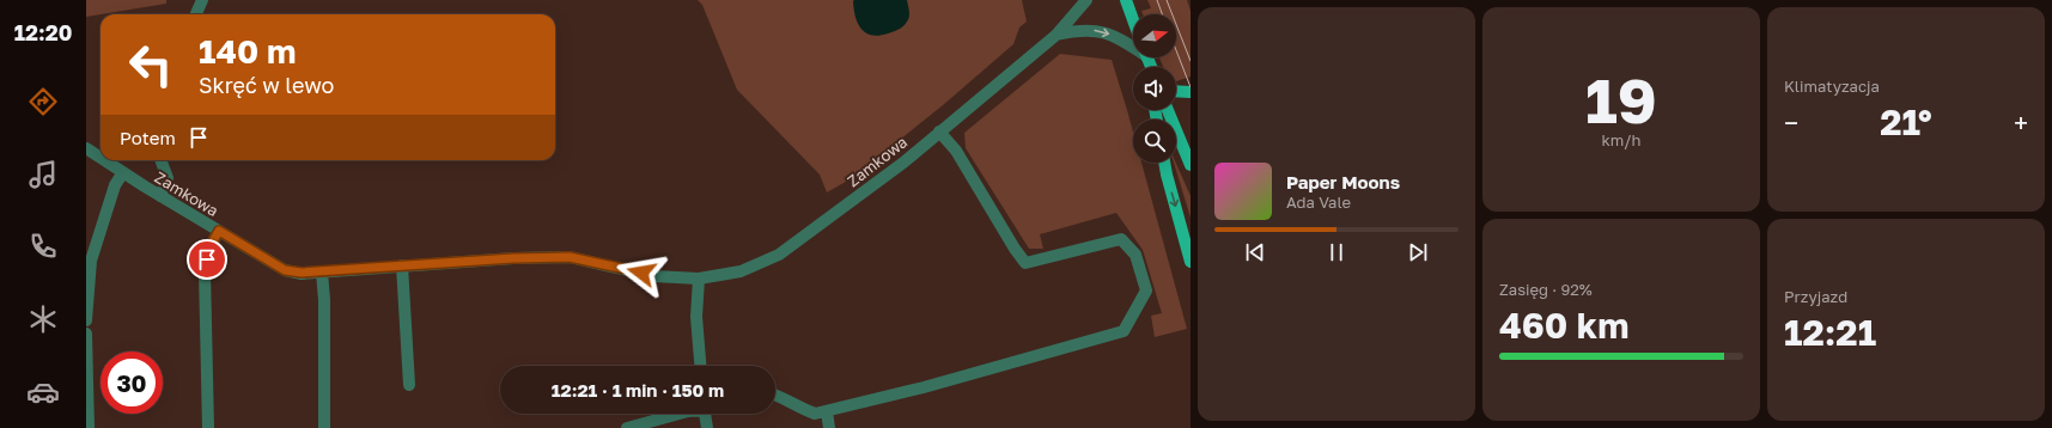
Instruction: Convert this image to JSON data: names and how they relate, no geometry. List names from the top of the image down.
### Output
{
  "streets": {
    "street": ["Zamkowa"]
  },
  "north": "right",
  "page": {
    "tabs": "12:20",
    "tile": [
      ["19", "km/h"],
      "Klimatyzacja",
      ["Zasięg · 92%", "460 km"],
      ["Przyjazd", "12:21"]
    ],
    "turn": ["140 m", "Skręć w lewo"],
    "heat": ["−", "21°", "+"],
    "then": "Potem",
    "song": ["Paper Moons", "Ada Vale"],
    "limit": "30",
    "trip": "12:21 · 1 min · 150 m"
  }
}
